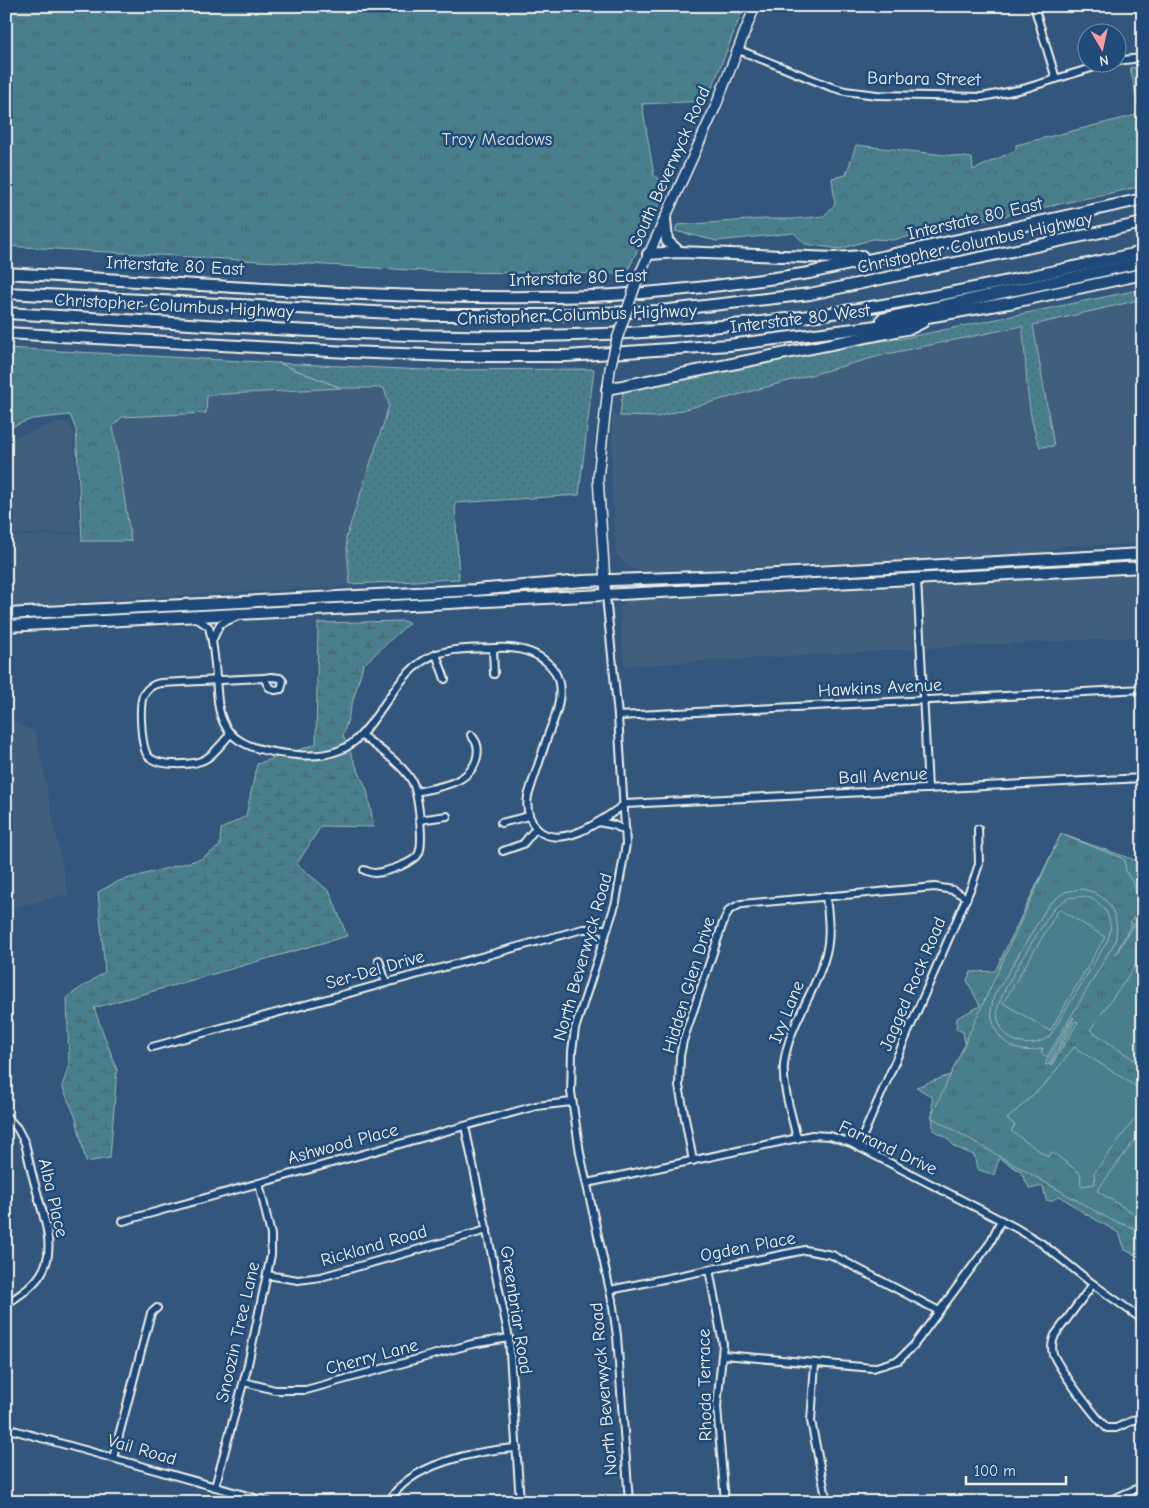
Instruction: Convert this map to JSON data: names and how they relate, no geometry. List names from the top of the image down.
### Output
{
  "streets": {
    "highway": ["Interstate 80 East", "Christopher Columbus Highway", "Interstate 80 West"],
    "main road": ["South Beverwyck Road"],
    "street": [
      "Barbara Street",
      "Hawkins Avenue",
      "Ball Avenue",
      "North Beverwyck Road",
      "Ser-Del Drive",
      "Jagged Rock Road",
      "Hidden Glen Drive",
      "Ivy Lane",
      "Ashwood Place",
      "Farrand Drive",
      "Alba Place",
      "Rickland Road",
      "Ogden Place",
      "Greenbriar Road",
      "Snoozin Tree Lane",
      "Cherry Lane",
      "Rhoda Terrace",
      "Vail Road"
    ]
  },
  "crossings": [
    ["Barbara Street", "South Beverwyck Road"],
    ["South Beverwyck Road", "North Beverwyck Road"],
    ["Hawkins Avenue", "North Beverwyck Road"],
    ["Ball Avenue", "North Beverwyck Road"],
    ["North Beverwyck Road", "Ser-Del Drive"],
    ["North Beverwyck Road", "Ashwood Place"],
    ["North Beverwyck Road", "Farrand Drive"],
    ["North Beverwyck Road", "Ogden Place"],
    ["Jagged Rock Road", "Hidden Glen Drive"],
    ["Jagged Rock Road", "Farrand Drive"],
    ["Hidden Glen Drive", "Ivy Lane"],
    ["Hidden Glen Drive", "Farrand Drive"],
    ["Ivy Lane", "Farrand Drive"],
    ["Ashwood Place", "Greenbriar Road"],
    ["Ashwood Place", "Snoozin Tree Lane"],
    ["Rickland Road", "Greenbriar Road"],
    ["Rickland Road", "Snoozin Tree Lane"],
    ["Ogden Place", "Rhoda Terrace"],
    ["Greenbriar Road", "Cherry Lane"],
    ["Snoozin Tree Lane", "Cherry Lane"],
    ["Snoozin Tree Lane", "Vail Road"]
  ],
  "parks": ["Troy Meadows"],
  "scale_bar": "100 m",
  "north": "bottom"
}
